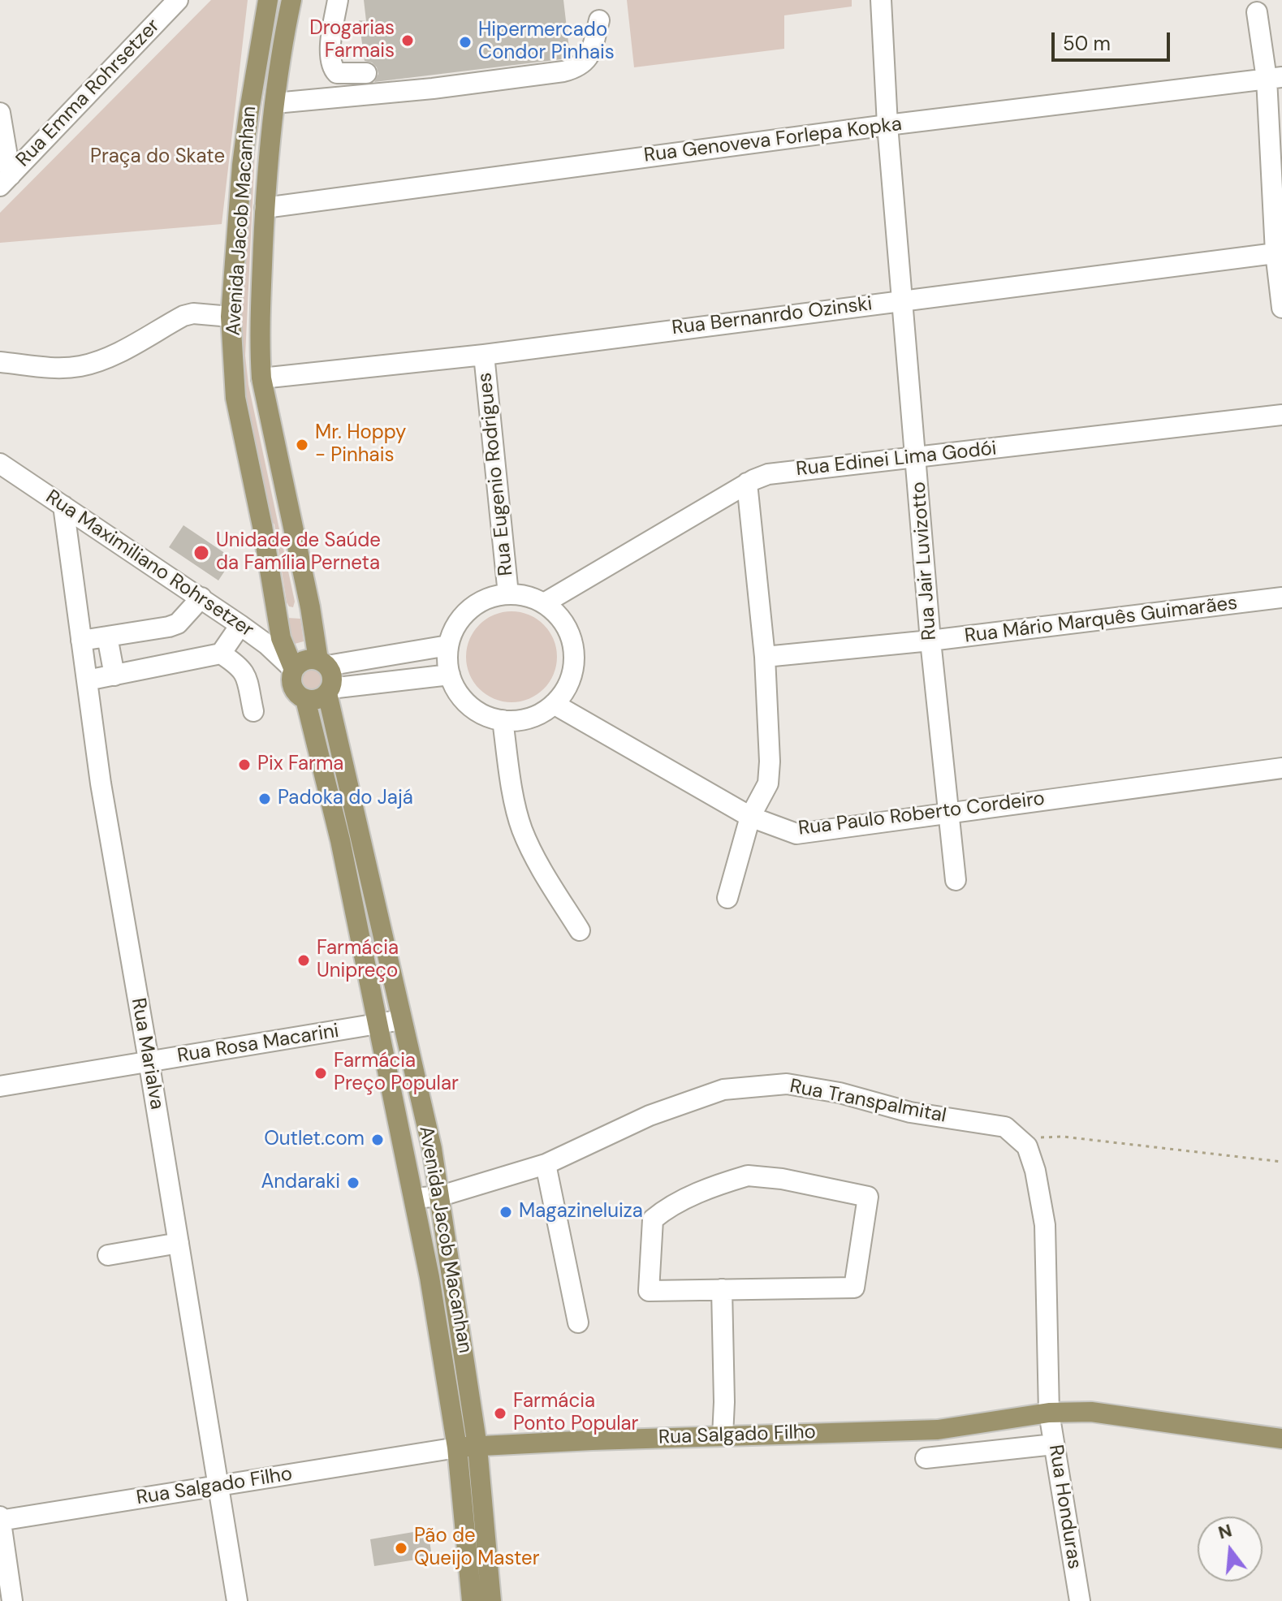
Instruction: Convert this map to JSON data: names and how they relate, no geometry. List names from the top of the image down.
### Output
{
  "streets": {
    "main road": ["Avenida Jacob Macanhan", "Rua Salgado Filho"],
    "street": [
      "Rua Emma Rohrsetzer",
      "Rua Genoveva Forlepa Kopka",
      "Rua Bernanrdo Ozinski",
      "Rua Edinei Lima Godói",
      "Rua Eugenio Rodrigues",
      "Rua Jair Luvizotto",
      "Rua Maximiliano Rohrsetzer",
      "Rua Mário Marquês Guimarães",
      "Rua Paulo Roberto Cordeiro",
      "Rua Rosa Macarini",
      "Rua Marialva",
      "Rua Transpalmital",
      "Rua Honduras"
    ]
  },
  "crossings": [
    ["Rua Genoveva Forlepa Kopka", "Avenida Jacob Macanhan"],
    ["Rua Genoveva Forlepa Kopka", "Rua Jair Luvizotto"],
    ["Avenida Jacob Macanhan", "Rua Bernanrdo Ozinski"],
    ["Avenida Jacob Macanhan", "Rua Maximiliano Rohrsetzer"],
    ["Avenida Jacob Macanhan", "Rua Rosa Macarini"],
    ["Avenida Jacob Macanhan", "Rua Transpalmital"],
    ["Avenida Jacob Macanhan", "Rua Salgado Filho"],
    ["Rua Bernanrdo Ozinski", "Rua Eugenio Rodrigues"],
    ["Rua Bernanrdo Ozinski", "Rua Jair Luvizotto"],
    ["Rua Edinei Lima Godói", "Rua Eugenio Rodrigues"],
    ["Rua Edinei Lima Godói", "Rua Jair Luvizotto"],
    ["Rua Edinei Lima Godói", "Rua Paulo Roberto Cordeiro"],
    ["Rua Eugenio Rodrigues", "Rua Paulo Roberto Cordeiro"],
    ["Rua Jair Luvizotto", "Rua Mário Marquês Guimarães"],
    ["Rua Jair Luvizotto", "Rua Paulo Roberto Cordeiro"],
    ["Rua Maximiliano Rohrsetzer", "Rua Marialva"],
    ["Rua Rosa Macarini", "Rua Marialva"],
    ["Rua Marialva", "Rua Salgado Filho"],
    ["Rua Salgado Filho", "Rua Honduras"]
  ],
  "parks": ["Praça do Skate"],
  "places": [
    "Drogarias Farmais",
    "Hipermercado Condor Pinhais",
    "Mr. Hoppy - Pinhais",
    "Unidade de Saúde da Família Perneta",
    "Pix Farma",
    "Padoka do Jajá",
    "Farmácia Unipreço",
    "Farmácia Preço Popular",
    "Outlet.com",
    "Andaraki",
    "Magazineluiza",
    "Farmácia Ponto Popular",
    "Pão de Queijo Master"
  ],
  "scale_bar": "50 m",
  "north": "top"
}
